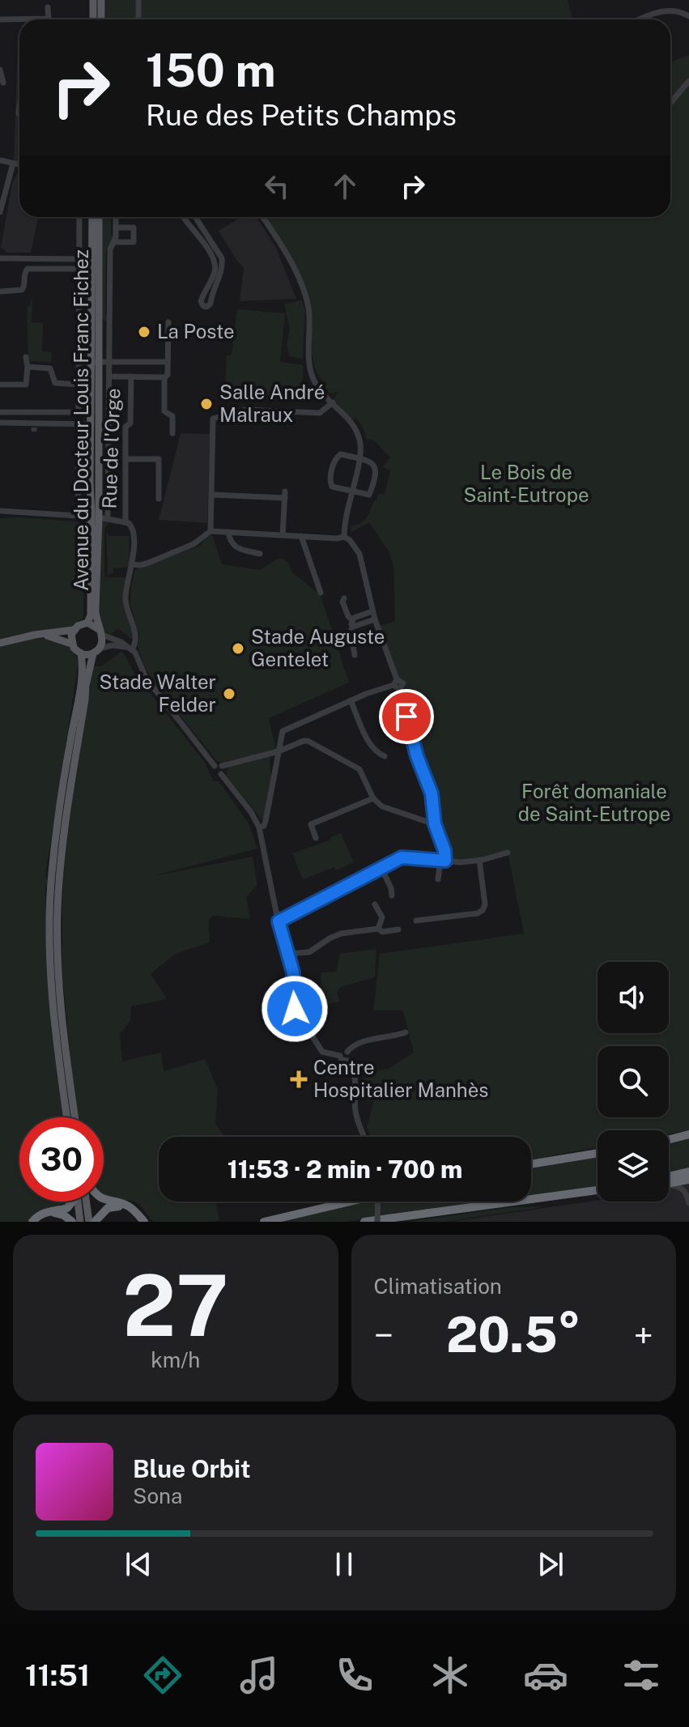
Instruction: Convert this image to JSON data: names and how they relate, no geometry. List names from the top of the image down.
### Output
{
  "streets": {
    "main road": ["Avenue du Docteur Louis Franc Fichez"],
    "street": ["Rue de l'Orge"]
  },
  "parks": ["Le Bois de Saint-Eutrope", "Forêt domaniale de Saint-Eutrope"],
  "places": {
    "other": [
      "La Poste",
      "Salle André Malraux",
      "Stade Auguste Gentelet",
      "Stade Walter Felder"
    ],
    "health": ["Centre Hospitalier Manhès"]
  },
  "page": {
    "turn": ["150 m", "Rue des Petits Champs"],
    "limit": "30",
    "trip": "11:53 · 2 min · 700 m",
    "tile": [
      ["27", "km/h"],
      "Climatisation"
    ],
    "heat": ["−", "20.5°", "+"],
    "song": ["Blue Orbit", "Sona"],
    "tabs": "11:51"
  }
}
